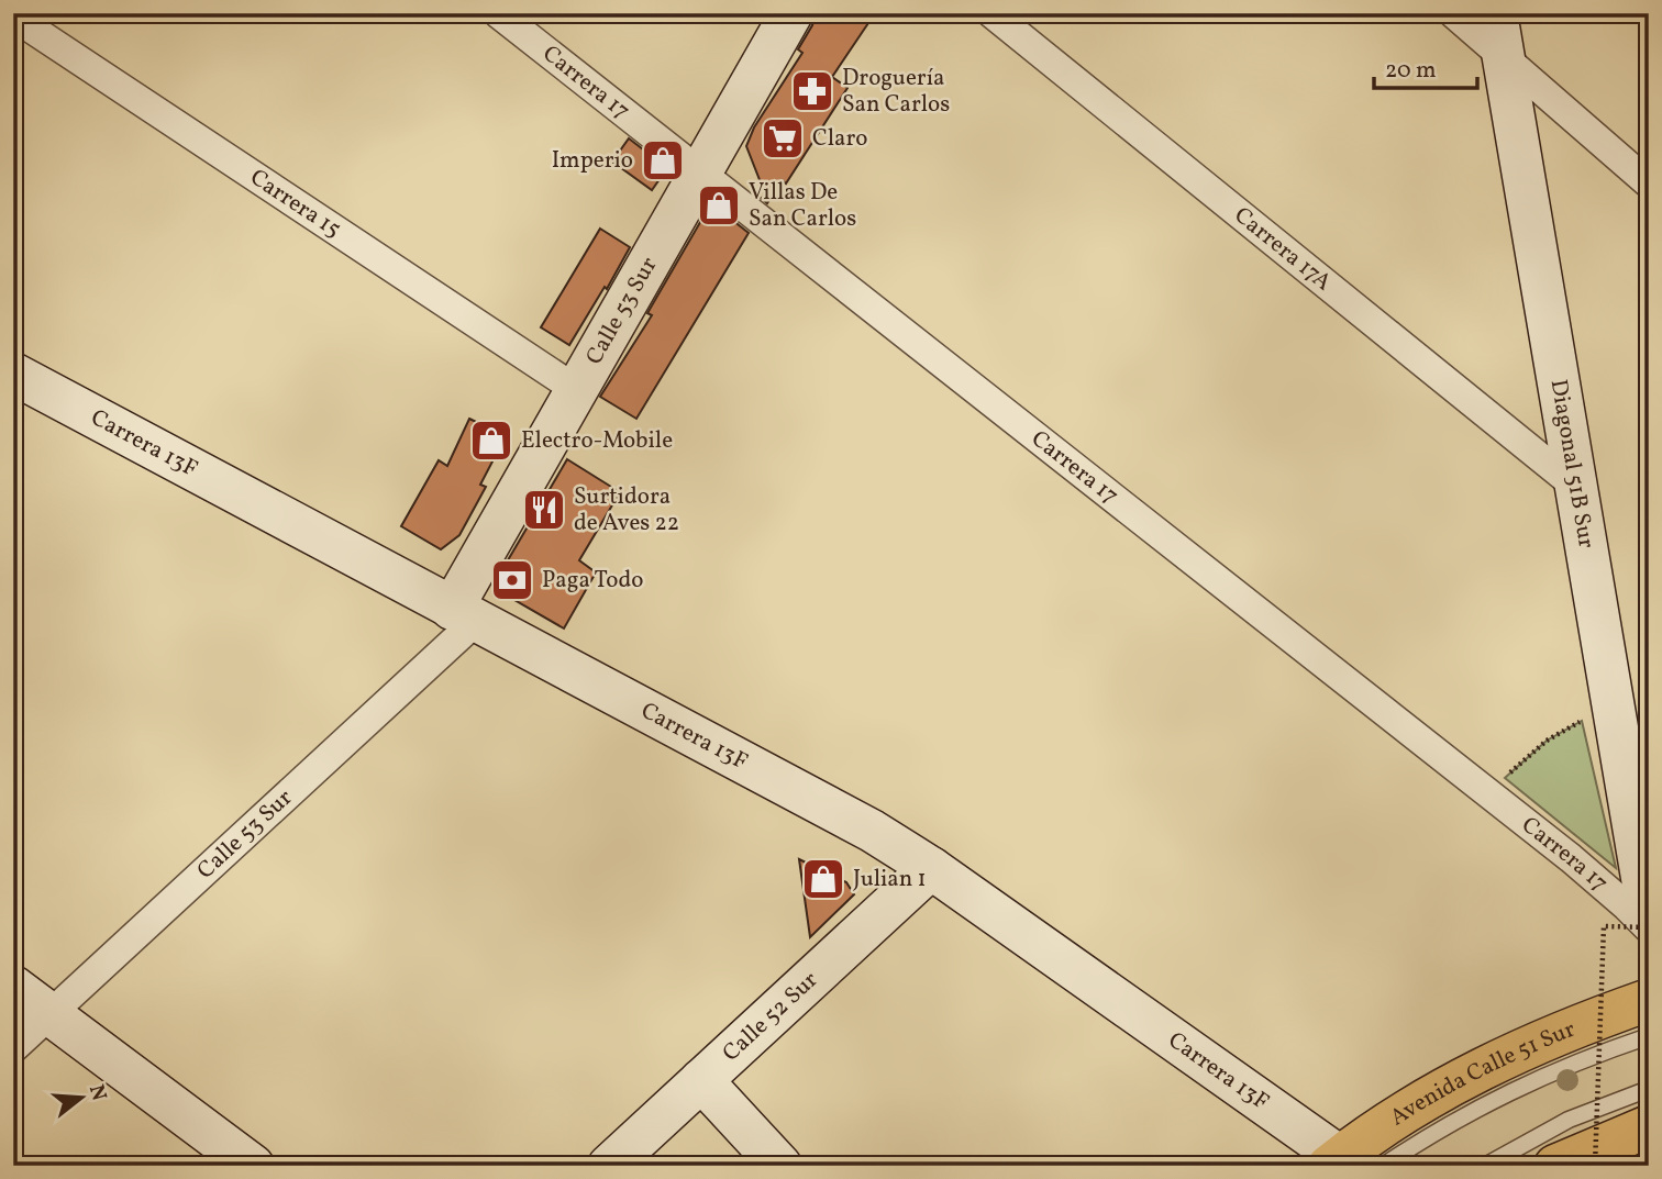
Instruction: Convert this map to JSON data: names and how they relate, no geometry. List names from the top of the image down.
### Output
{
  "streets": {
    "main road": ["Avenida Calle 51 Sur"],
    "street": [
      "Carrera 17",
      "Carrera 15",
      "Carrera 17A",
      "Calle 53 Sur",
      "Carrera 13F",
      "Diagonal 51B Sur",
      "Calle 52 Sur"
    ]
  },
  "crossings": [
    ["Carrera 17", "Calle 53 Sur"],
    ["Carrera 15", "Calle 53 Sur"],
    ["Carrera 17A", "Diagonal 51B Sur"],
    ["Calle 53 Sur", "Carrera 13F"],
    ["Carrera 13F", "Calle 52 Sur"],
    ["Carrera 13F", "Avenida Calle 51 Sur"]
  ],
  "places": {
    "pharmacy": ["Droguería San Carlos"],
    "supermarket": ["Claro"],
    "shop": [
      "Imperio",
      "Villas De San Carlos",
      "Electro-Mobile",
      "Julian 1"
    ],
    "restaurant": ["Surtidora de Aves 22"],
    "bank": ["Paga Todo"]
  },
  "scale_bar": "20 m",
  "north": "right"
}
